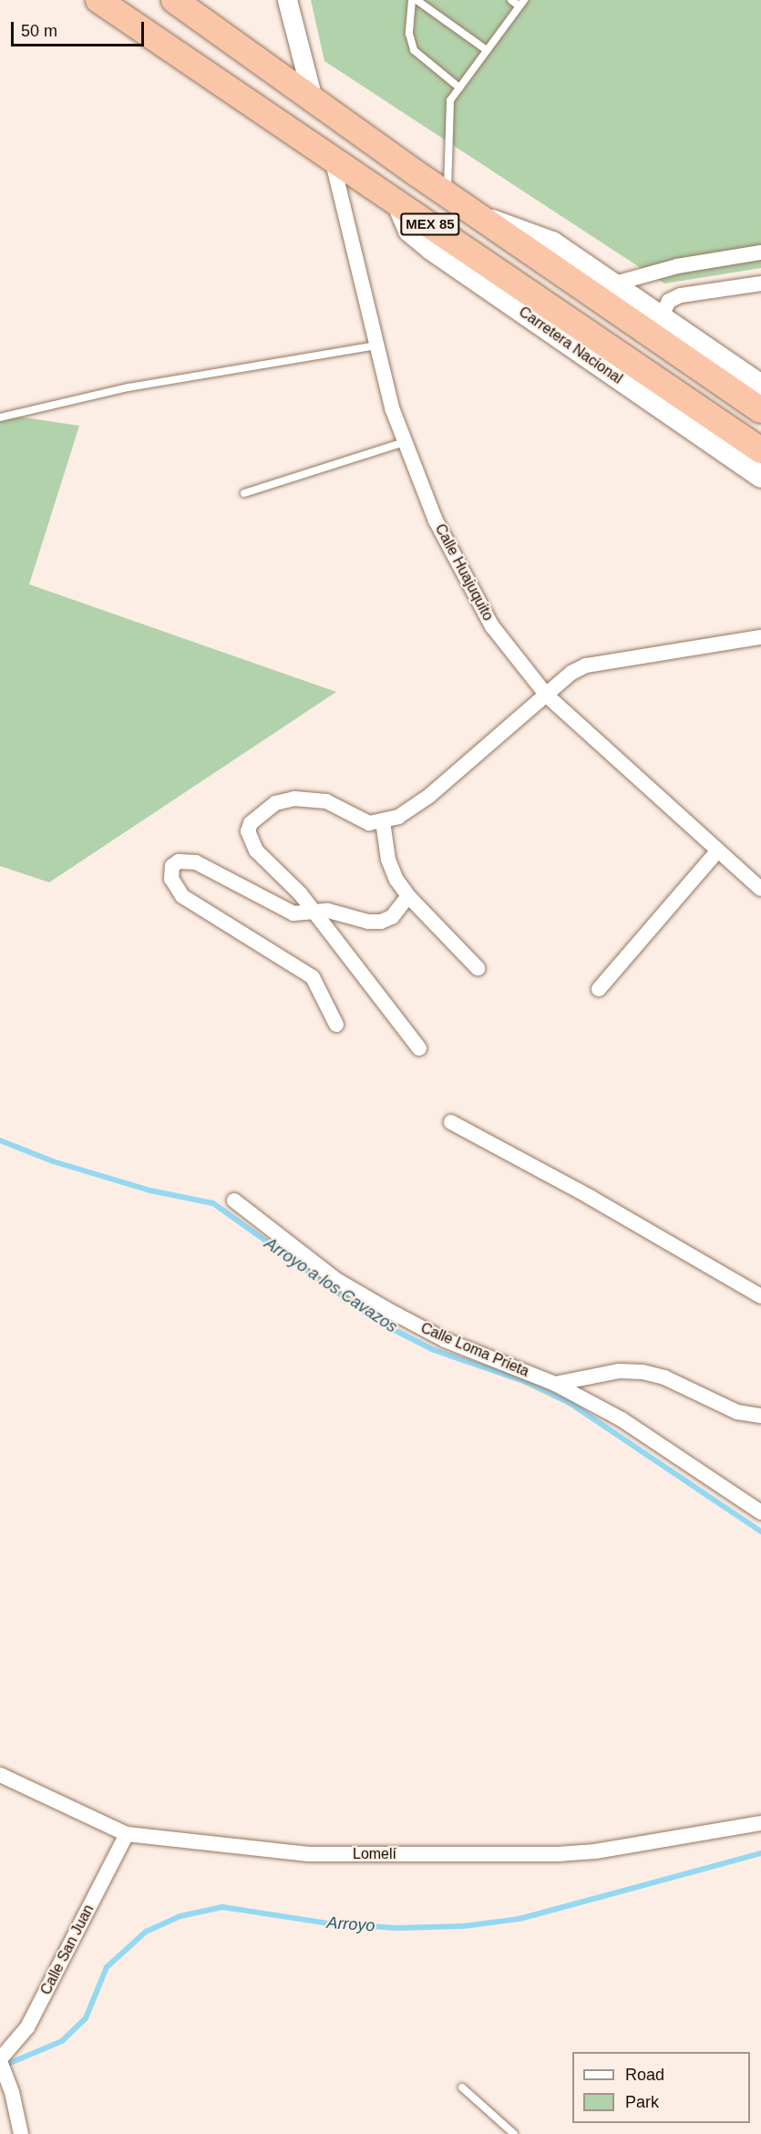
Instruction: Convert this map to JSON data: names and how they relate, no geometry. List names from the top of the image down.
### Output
{
  "streets": {
    "highway": ["MEX 85", "Carretera Nacional"],
    "street": [
      "Calle Huajuquito",
      "Calle Loma Prieta",
      "Lomelí",
      "Calle San Juan"
    ]
  },
  "crossings": [
    ["Carretera Nacional", "Calle Huajuquito"],
    ["Lomelí", "Calle San Juan"]
  ],
  "water": ["Arroyo a los Cavazos", "Arroyo"],
  "legend": ["Road", "Park"],
  "scale_bar": "50 m"
}
